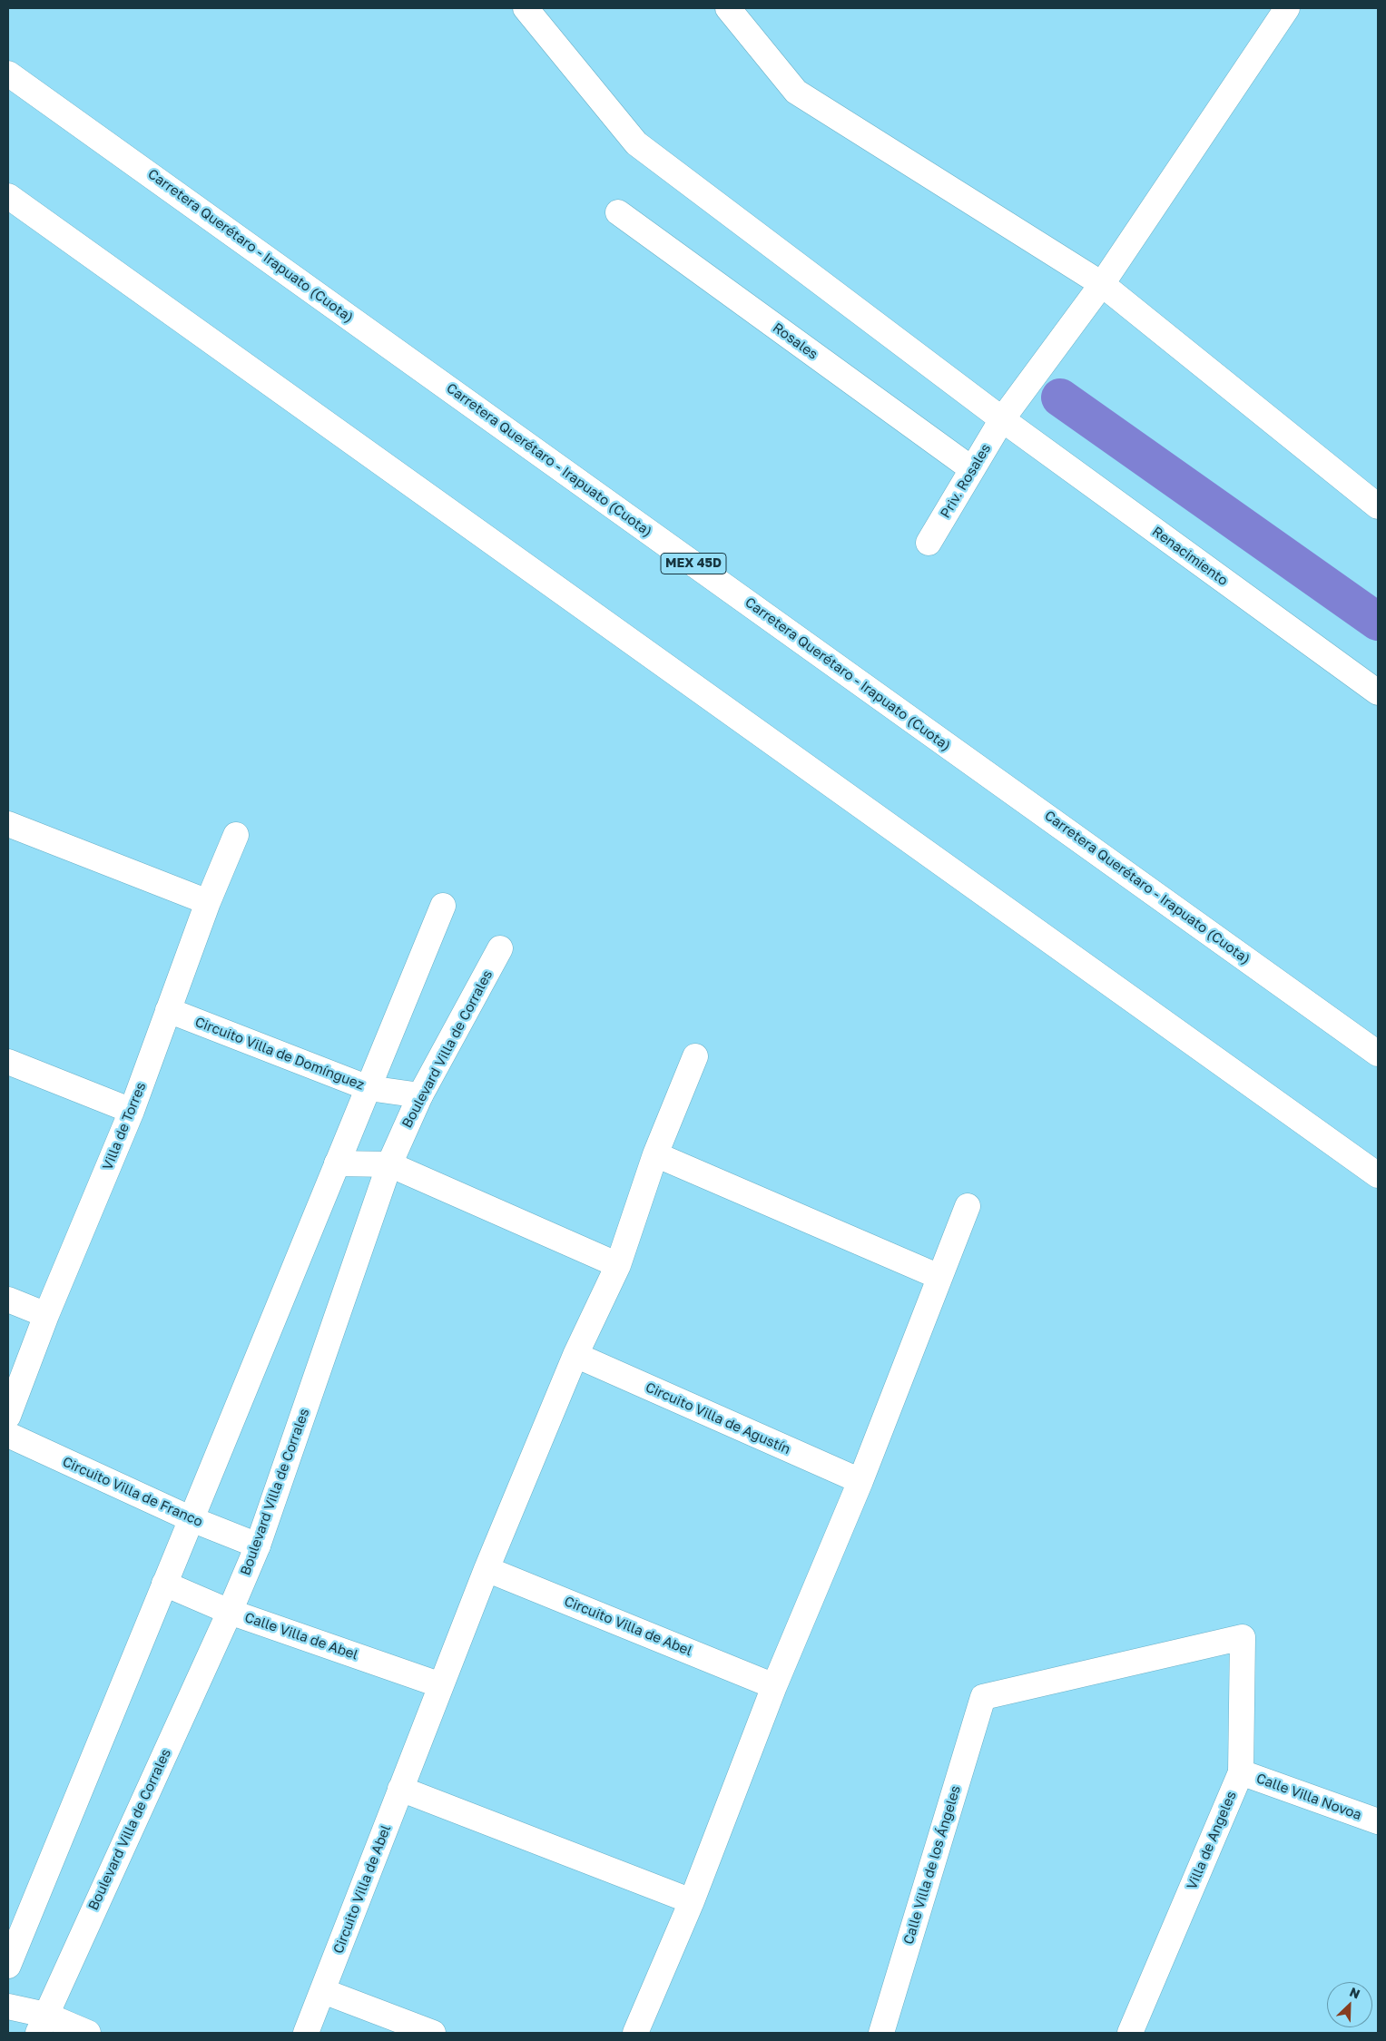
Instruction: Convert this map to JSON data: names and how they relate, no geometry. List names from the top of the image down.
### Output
{
  "streets": {
    "main road": [
      "Carretera Querétaro - Irapuato (Cuota)",
      "Rosales",
      "Priv. Rosales",
      "Renacimiento",
      "MEX 45D",
      "Boulevard Villa de Corrales",
      "Circuito Villa de Domínguez",
      "Villa de Torres",
      "Circuito Villa de Agustín",
      "Circuito Villa de Franco",
      "Circuito Villa de Abel",
      "Calle Villa de Abel",
      "Calle Villa Novoa",
      "Villa de Angeles",
      "Calle Villa de los Ángeles"
    ]
  },
  "crossings": [
    ["Rosales", "Priv. Rosales"],
    ["Priv. Rosales", "Renacimiento"],
    ["Boulevard Villa de Corrales", "Circuito Villa de Domínguez"],
    ["Boulevard Villa de Corrales", "Circuito Villa de Franco"],
    ["Boulevard Villa de Corrales", "Calle Villa de Abel"],
    ["Circuito Villa de Domínguez", "Villa de Torres"],
    ["Circuito Villa de Abel", "Calle Villa de Abel"],
    ["Calle Villa Novoa", "Villa de Angeles"],
    ["Villa de Angeles", "Calle Villa de los Ángeles"]
  ],
  "north": "top right"
}
